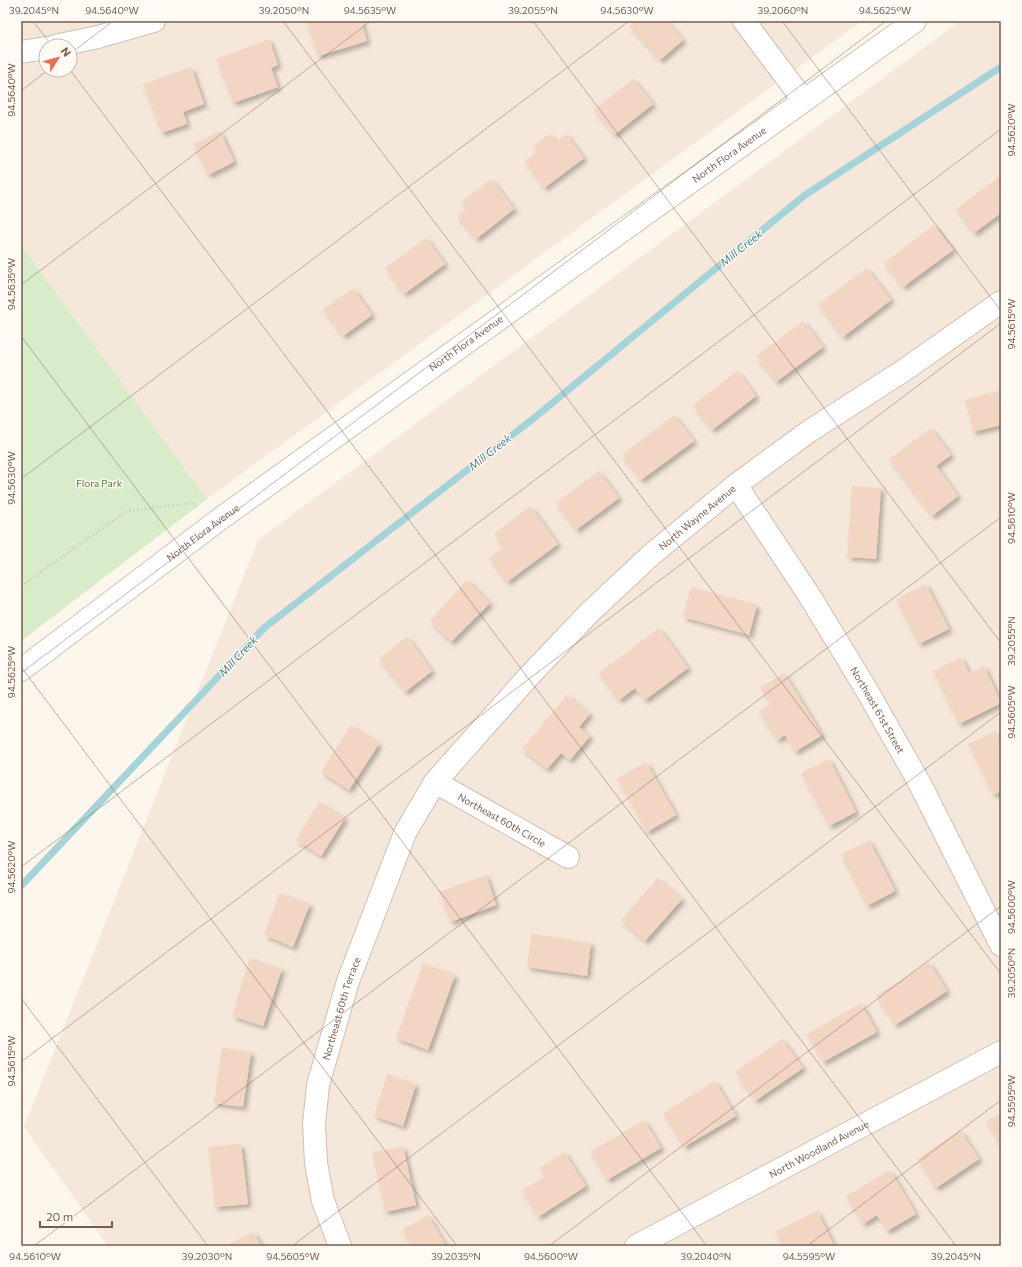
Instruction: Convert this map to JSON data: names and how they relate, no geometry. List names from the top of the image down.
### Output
{
  "streets": {
    "street": [
      "North Flora Avenue",
      "North Wayne Avenue",
      "Northeast 61st Street",
      "Northeast 60th Circle",
      "Northeast 60th Terrace",
      "North Woodland Avenue"
    ]
  },
  "crossings": [
    ["North Wayne Avenue", "Northeast 61st Street"],
    ["North Wayne Avenue", "Northeast 60th Circle"],
    ["North Wayne Avenue", "Northeast 60th Terrace"],
    ["Northeast 60th Circle", "Northeast 60th Terrace"]
  ],
  "water": ["Mill Creek"],
  "parks": ["Flora Park"],
  "scale_bar": "20 m",
  "north": "top right",
  "coordinates": [
    "39.2045°N",
    "94.5640°W",
    "39.2050°N",
    "94.5635°W",
    "39.2055°N",
    "94.5630°W",
    "39.2060°N",
    "94.5625°W",
    "94.5620°W",
    "94.5615°W",
    "94.5610°W",
    "94.5605°W",
    "94.5600°W",
    "94.5595°W",
    "39.2030°N",
    "39.2035°N",
    "39.2040°N"
  ]
}
